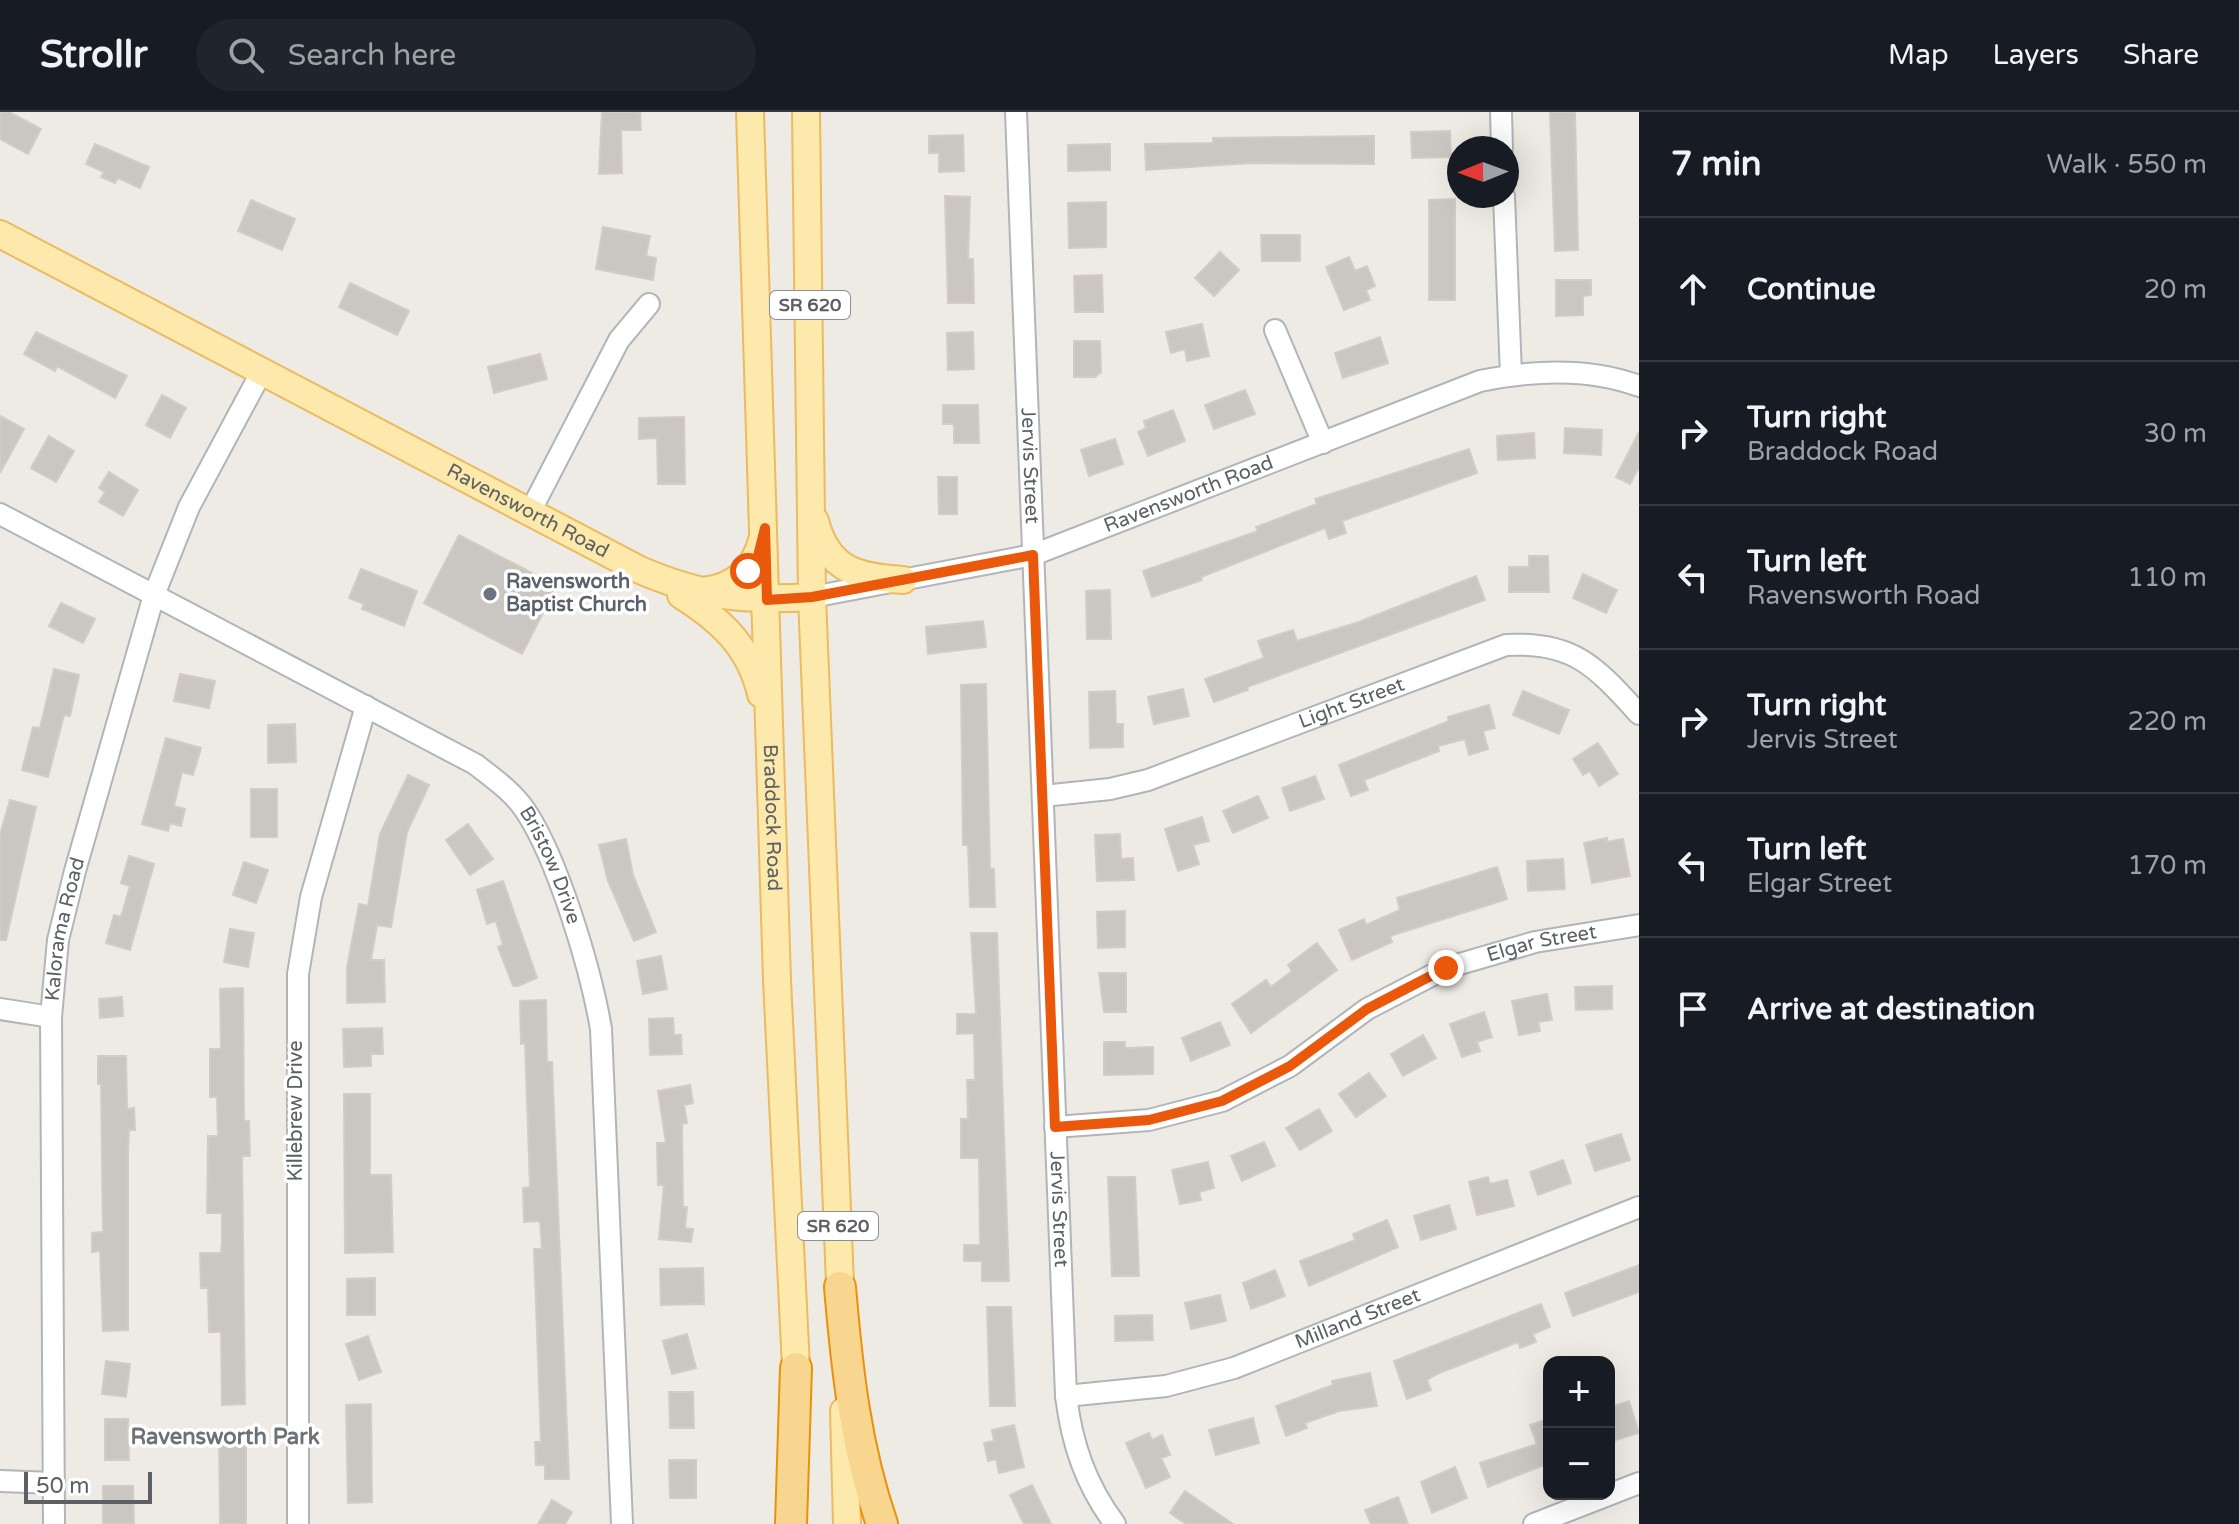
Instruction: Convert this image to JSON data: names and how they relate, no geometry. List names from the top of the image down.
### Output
{
  "streets": {
    "main road": ["SR 620", "Ravensworth Road", "Braddock Road"],
    "street": [
      "Jervis Street",
      "Light Street",
      "Bristow Drive",
      "Kalorama Road",
      "Elgar Street",
      "Killebrew Drive",
      "Milland Street"
    ]
  },
  "crossings": [
    ["SR 620", "Ravensworth Road"],
    ["Jervis Street", "Ravensworth Road"],
    ["Jervis Street", "Light Street"],
    ["Jervis Street", "Elgar Street"],
    ["Jervis Street", "Milland Street"],
    ["Ravensworth Road", "Braddock Road"],
    ["Ravensworth Road", "Kalorama Road"],
    ["Bristow Drive", "Kalorama Road"],
    ["Bristow Drive", "Killebrew Drive"]
  ],
  "districts": ["Ravensworth Park"],
  "places": ["Ravensworth Baptist Church"],
  "scale_bar": "50 m",
  "north": "left",
  "page": {
    "header": "Strollr",
    "search": "Search here",
    "nav": ["Map", "Layers", "Share"],
    "heading": ["7 min", "Walk · 550 m"],
    "list": [
      ["Continue", "20 m"],
      ["Turn right", "Braddock Road", "30 m"],
      ["Turn left", "Ravensworth Road", "110 m"],
      ["Turn right", "Jervis Street", "220 m"],
      ["Turn left", "Elgar Street", "170 m"],
      "Arrive at destination"
    ],
    "map_buttons": ["+", "−"],
    "scale": "50 m"
  }
}
